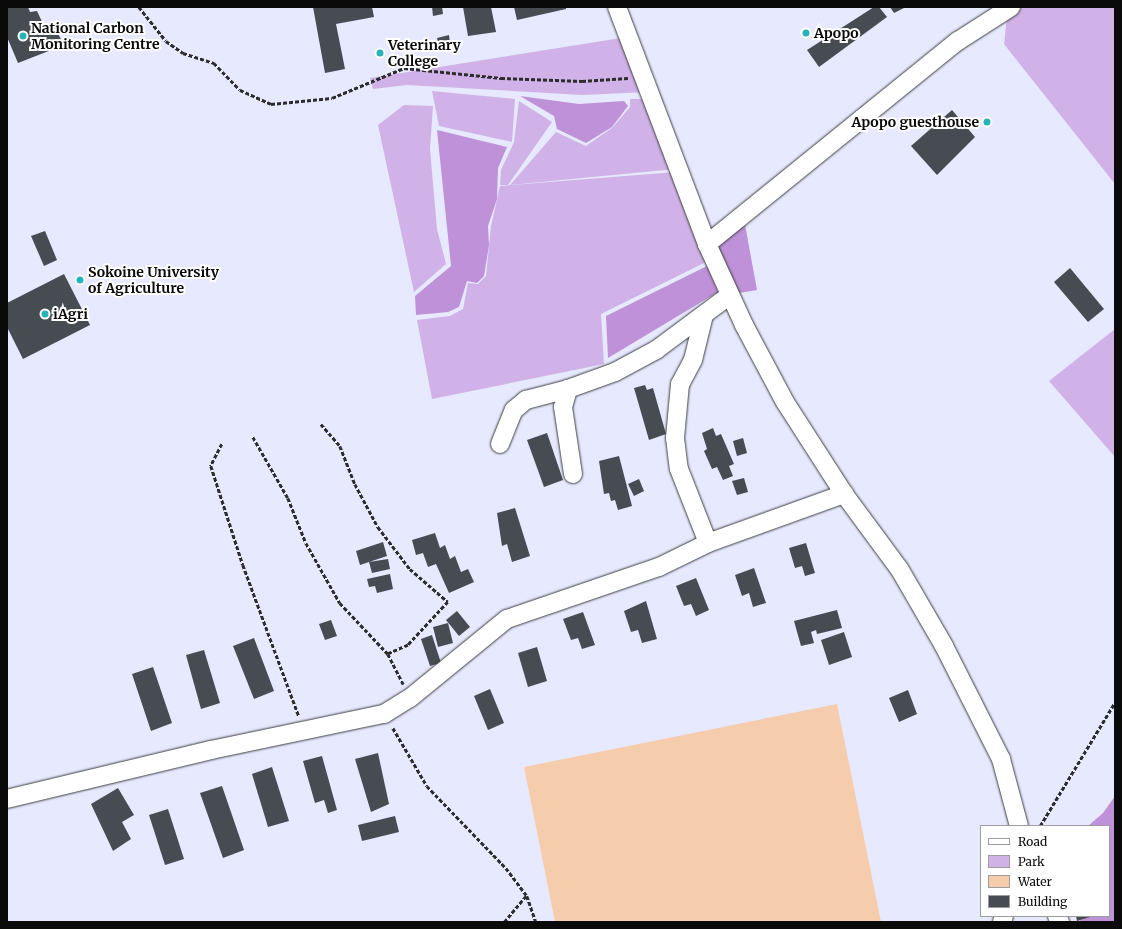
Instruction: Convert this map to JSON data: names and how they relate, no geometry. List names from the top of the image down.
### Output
{
  "places": [
    "Apopo",
    "National Carbon Monitoring Centre",
    "Veterinary College",
    "Apopo guesthouse",
    "Sokoine University of Agriculture",
    "iAgri"
  ],
  "legend": [
    "Road",
    "Park",
    "Water",
    "Building"
  ]
}
